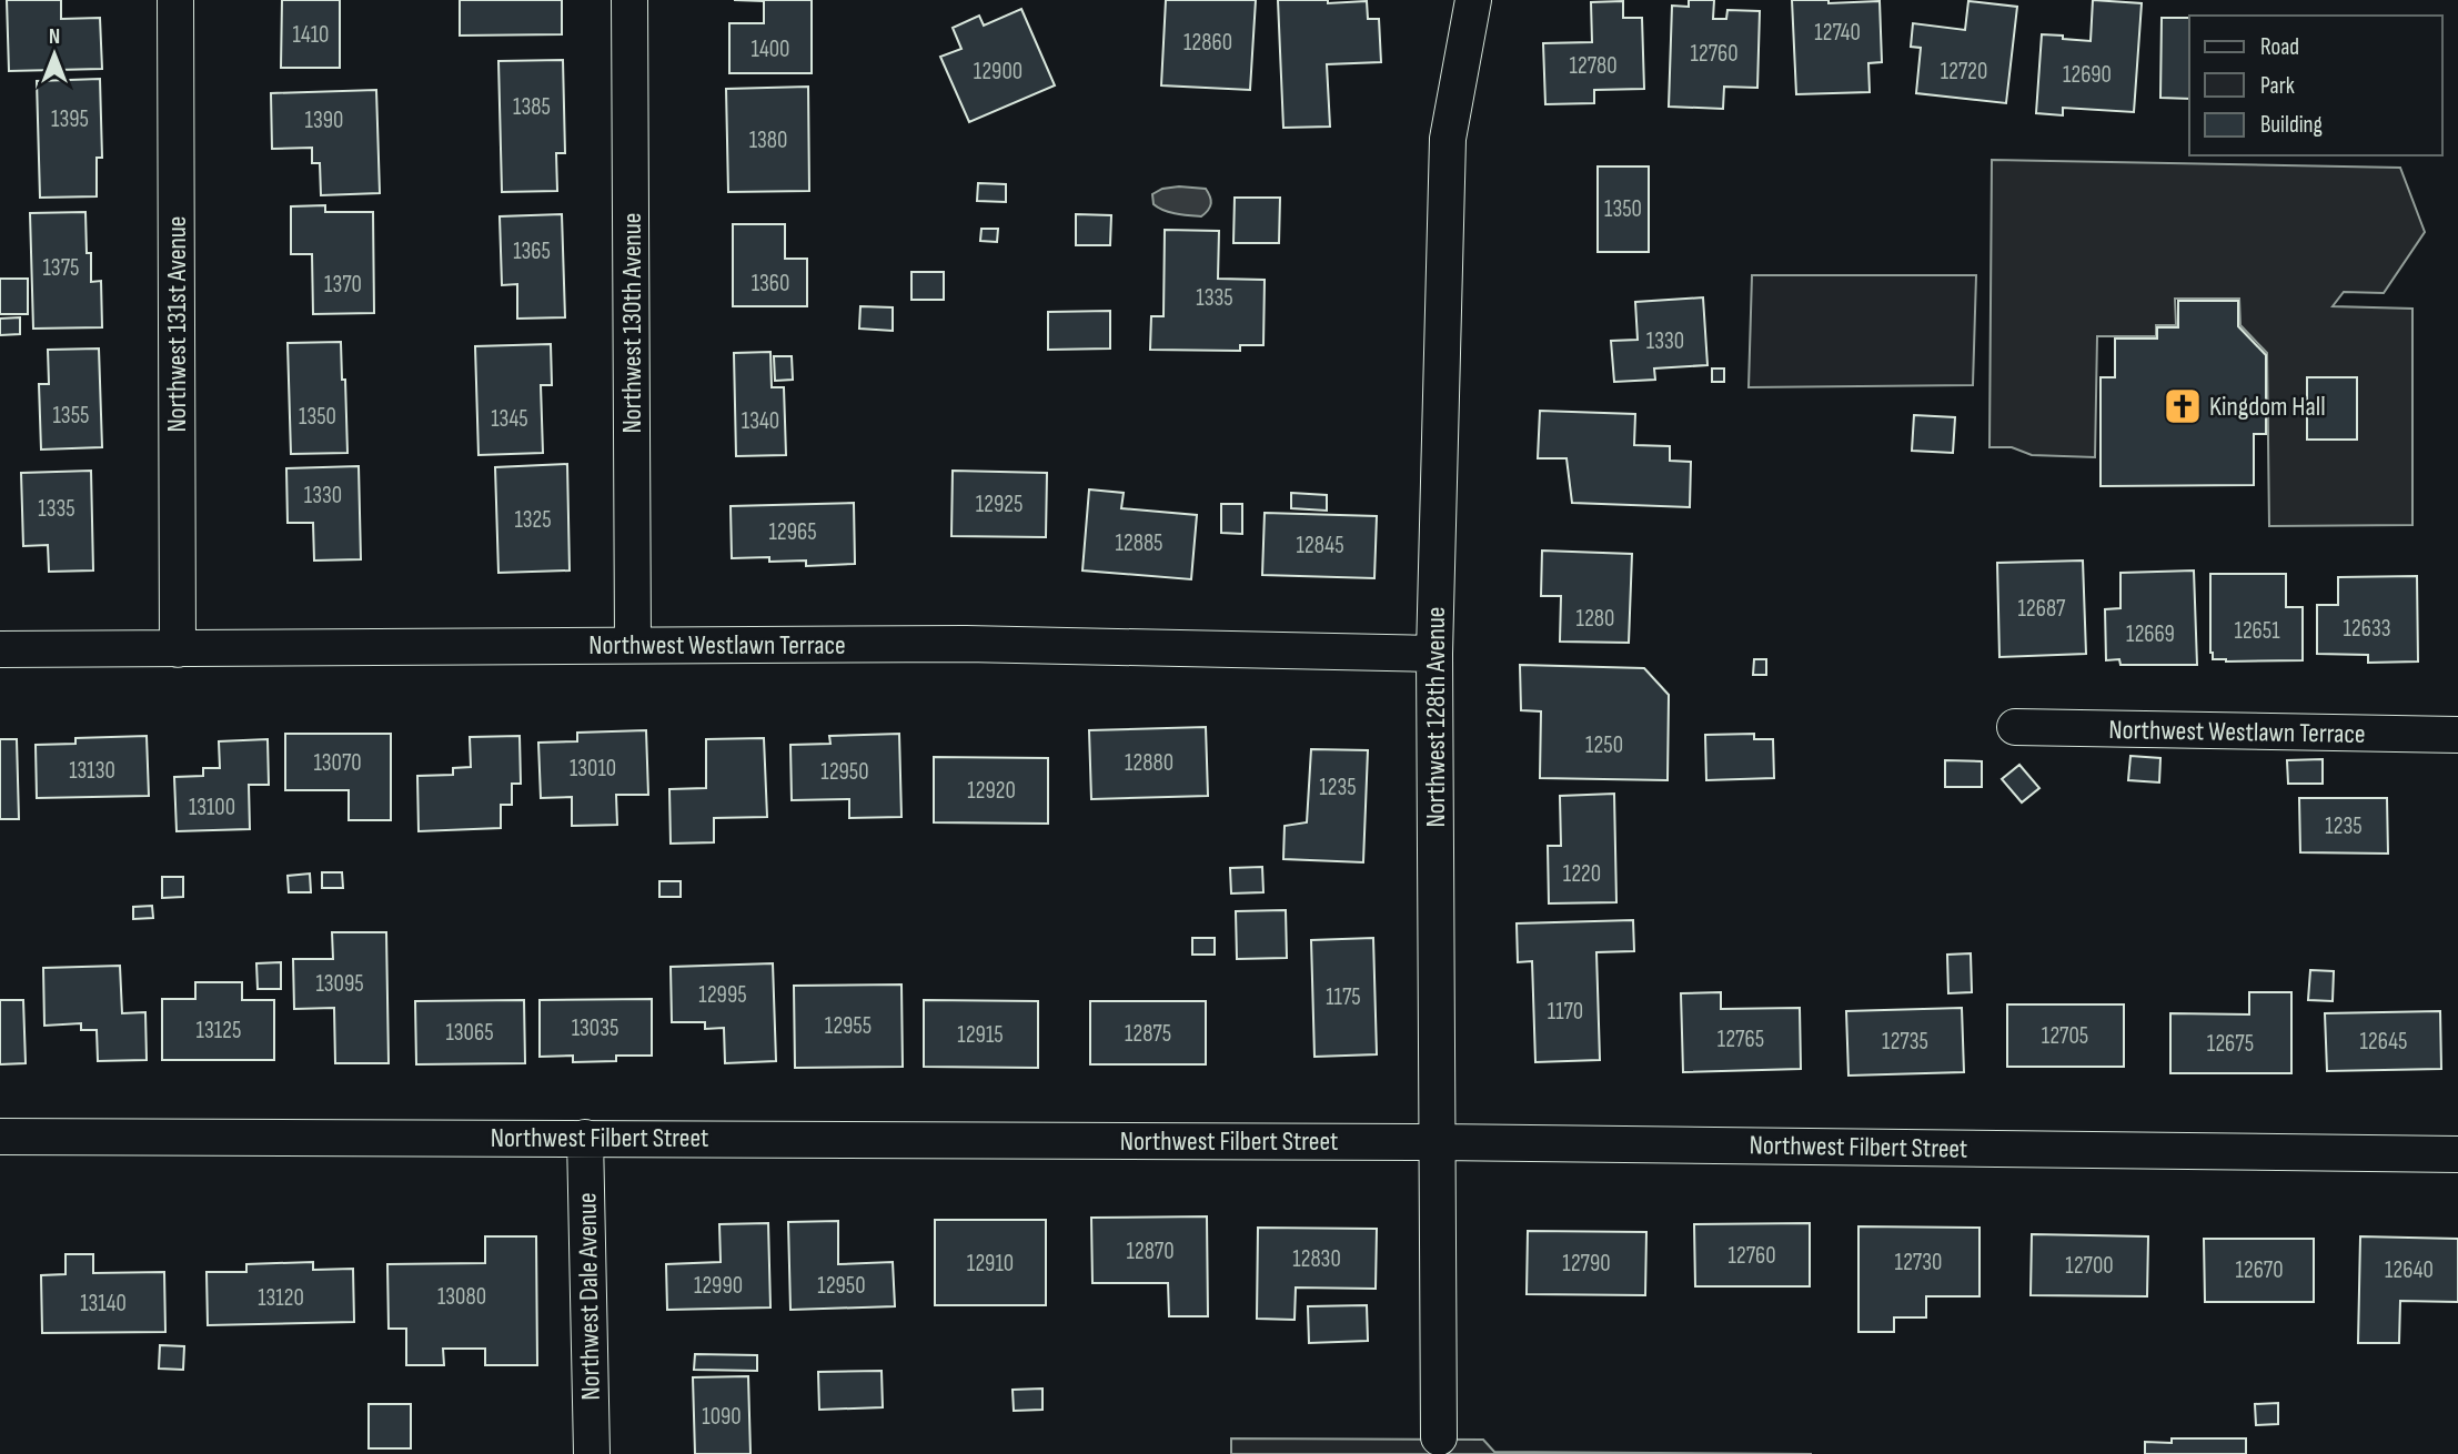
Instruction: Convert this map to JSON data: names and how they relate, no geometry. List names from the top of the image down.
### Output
{
  "streets": {
    "street": [
      "Northwest 130th Avenue",
      "Northwest 131st Avenue",
      "Northwest Westlawn Terrace",
      "Northwest 128th Avenue",
      "Northwest Filbert Street",
      "Northwest Dale Avenue"
    ]
  },
  "crossings": [
    ["Northwest 130th Avenue", "Northwest Westlawn Terrace"],
    ["Northwest 131st Avenue", "Northwest Westlawn Terrace"],
    ["Northwest Westlawn Terrace", "Northwest 128th Avenue"],
    ["Northwest 128th Avenue", "Northwest Filbert Street"],
    ["Northwest Filbert Street", "Northwest Dale Avenue"]
  ],
  "places": {
    "church": ["Kingdom Hall"]
  },
  "house_numbers": [
    "12740",
    "1410",
    "12860",
    "1400",
    "12760",
    "12780",
    "12900",
    "12720",
    "12690",
    "1385",
    "1395",
    "1390",
    "1380",
    "1350",
    "1365",
    "1375",
    "1360",
    "1370",
    "1335",
    "1330",
    "1355",
    "1350",
    "1345",
    "1340",
    "1330",
    "12925",
    "1335",
    "1325",
    "12965",
    "12885",
    "12845",
    "12687",
    "1280",
    "12633",
    "12651",
    "12669",
    "1250",
    "13070",
    "12880",
    "13010",
    "13130",
    "12950",
    "1235",
    "12920",
    "13100",
    "1235",
    "1220",
    "13095",
    "12995",
    "1175",
    "1170",
    "12955",
    "13035",
    "13125",
    "13065",
    "12875",
    "12915",
    "12705",
    "12765",
    "12735",
    "12645",
    "12675",
    "12870",
    "12760",
    "12830",
    "12730",
    "12910",
    "12790",
    "12700",
    "12670",
    "12640",
    "12990",
    "12950",
    "13080",
    "13120",
    "13140",
    "1090"
  ],
  "legend": ["Road", "Park", "Building"],
  "north": "top"
}
